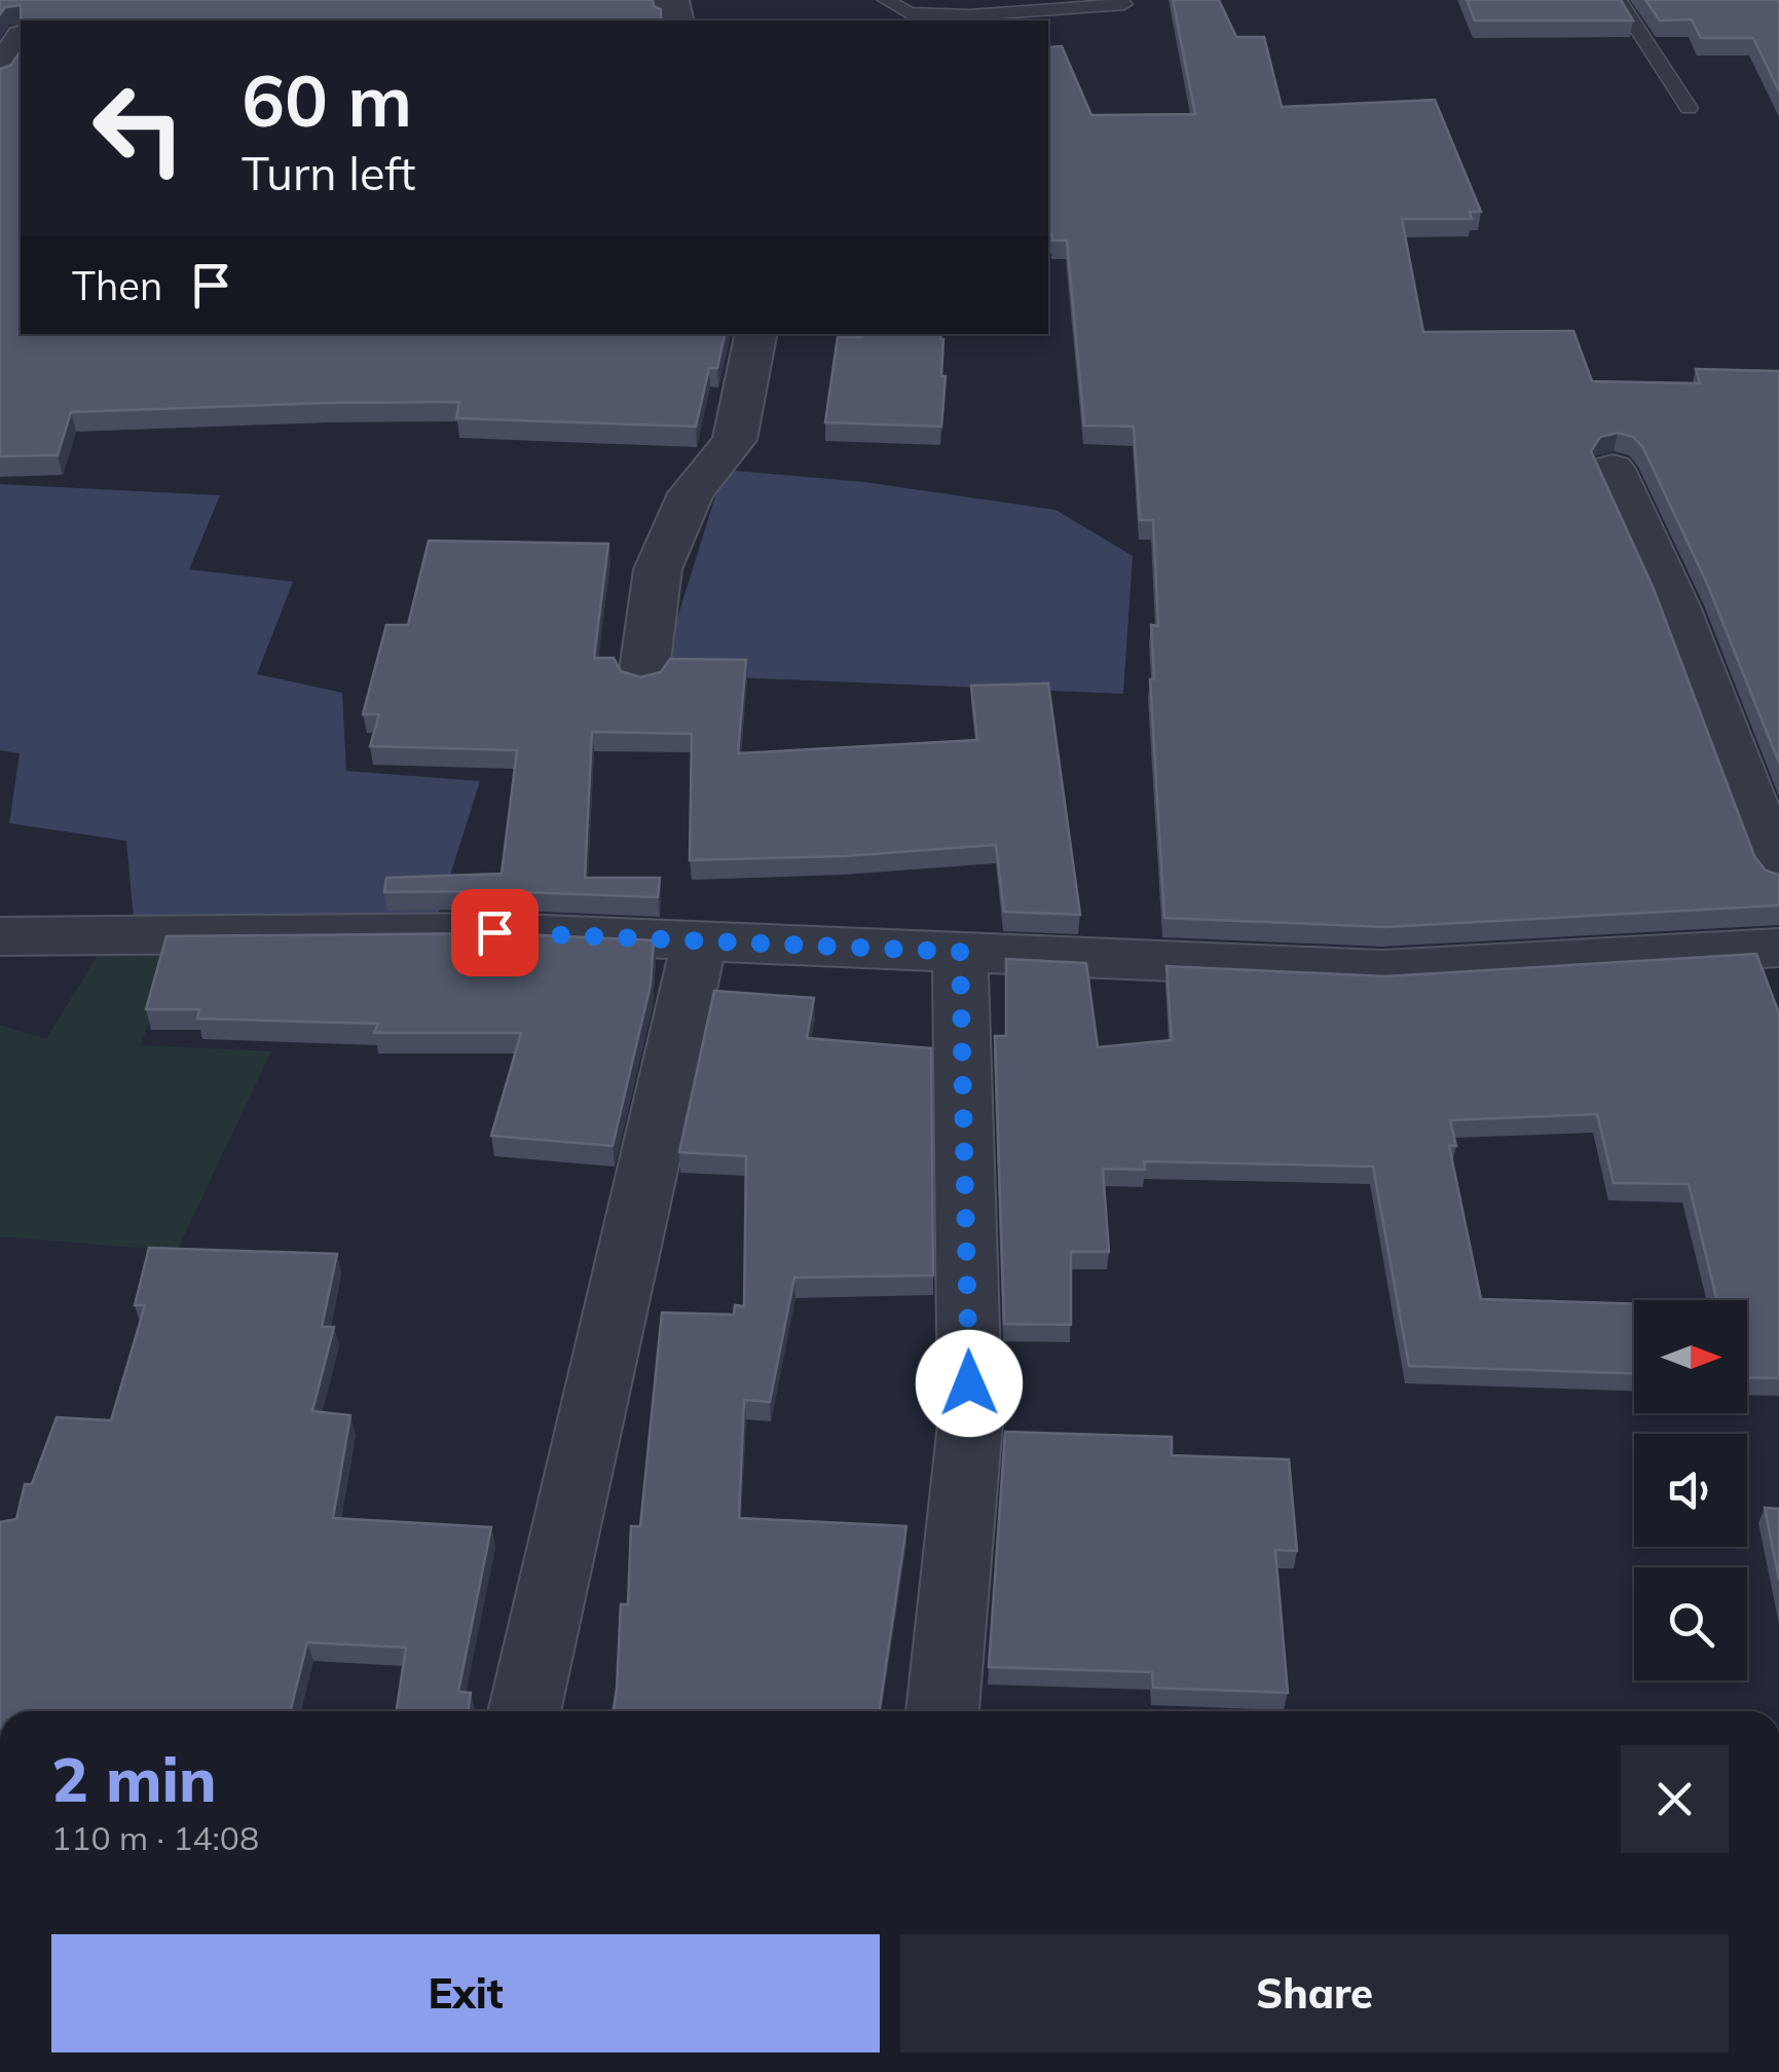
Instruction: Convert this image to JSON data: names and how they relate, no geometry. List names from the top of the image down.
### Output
{
  "north": "right",
  "page": {
    "turn": ["60 m", "Turn left"],
    "then": "Then",
    "heading": ["2 min", "110 m · 14:08"],
    "buttons": ["Exit", "Share"]
  }
}
